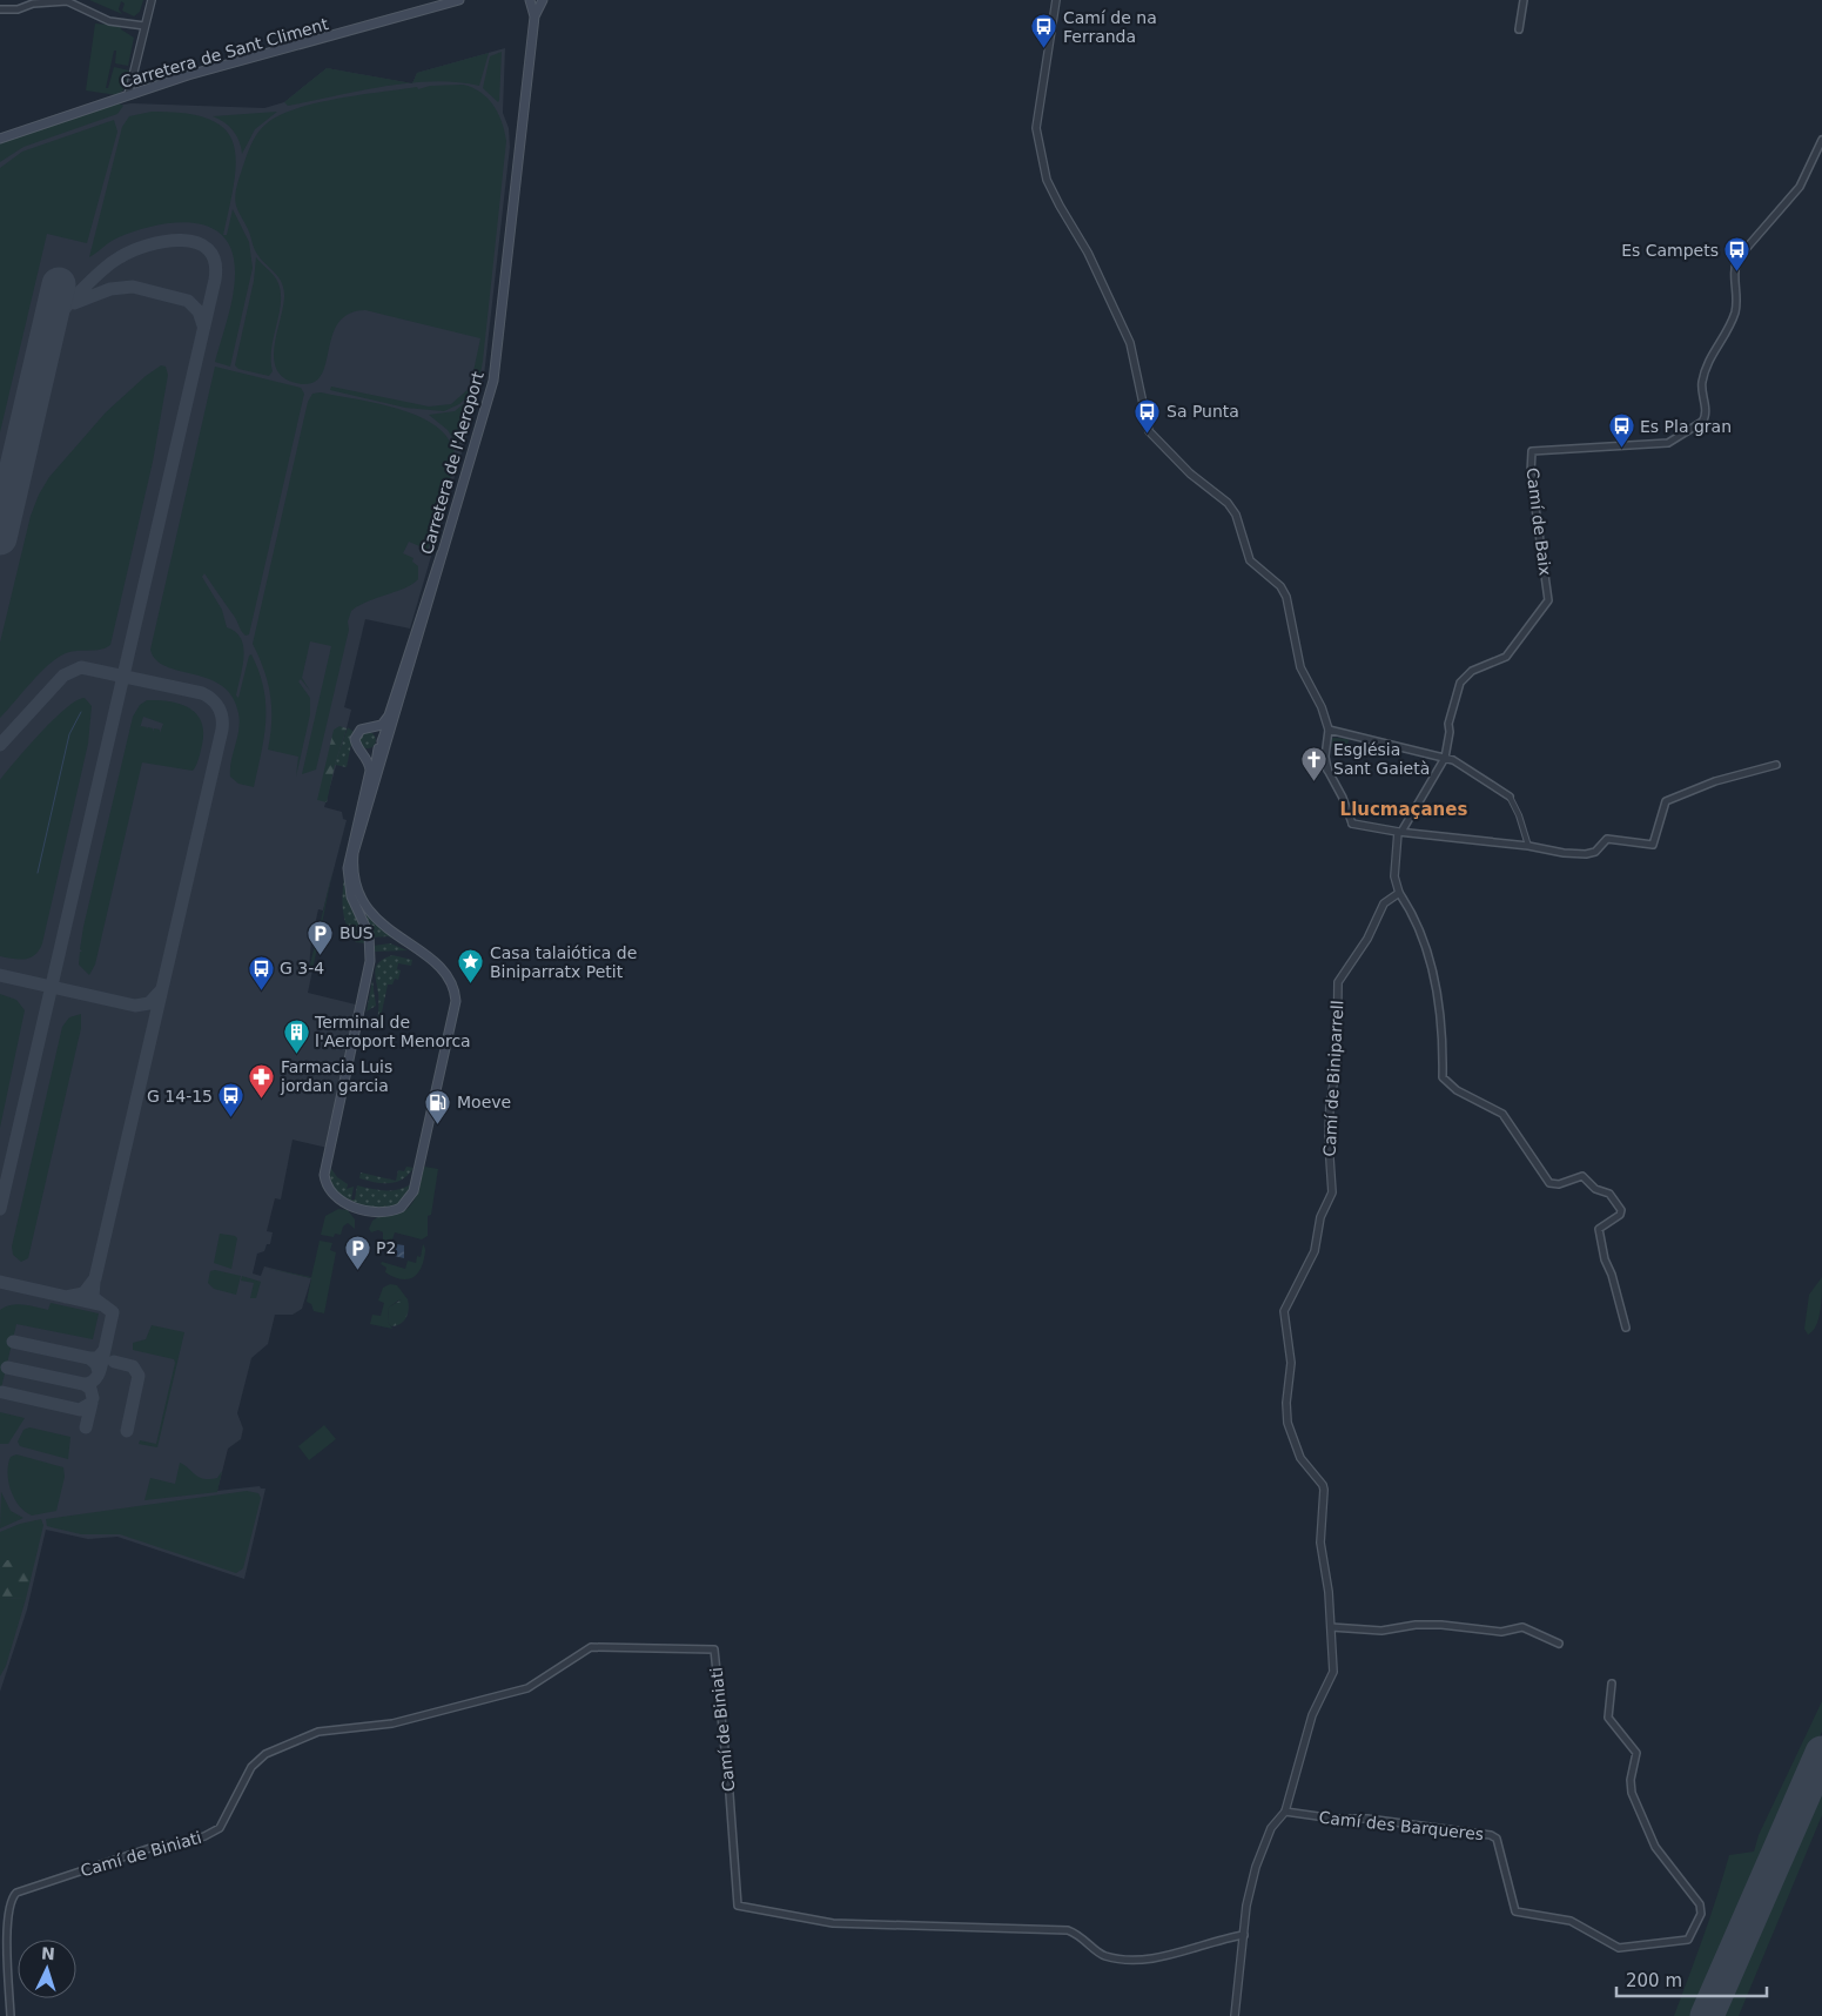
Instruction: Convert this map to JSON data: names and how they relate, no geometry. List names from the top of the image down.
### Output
{
  "streets": {
    "main road": ["Carretera de Sant Climent", "Carretera de l'Aeroport"],
    "street": [
      "Camí de Baix",
      "Camí de Biniparrell",
      "Camí de Biniati",
      "Camí des Barqueres"
    ]
  },
  "crossings": [
    ["Camí de Biniparrell", "Camí de Biniati"],
    ["Camí de Biniparrell", "Camí des Barqueres"]
  ],
  "districts": ["Llucmaçanes"],
  "places": {
    "bus stop": [
      "Camí de na Ferranda",
      "Es Campets",
      "Sa Punta",
      "Es Pla gran",
      "G 3-4",
      "G 14-15"
    ],
    "church": ["Església Sant Gaietà"],
    "parking": ["BUS", "P2"],
    "place": ["Casa talaiótica de Biniparratx Petit"],
    "building": ["Terminal de l'Aeroport Menorca"],
    "pharmacy": ["Farmacia Luis jordan garcia"],
    "fuel station": ["Moeve"]
  },
  "scale_bar": "200 m",
  "north": "top"
}
